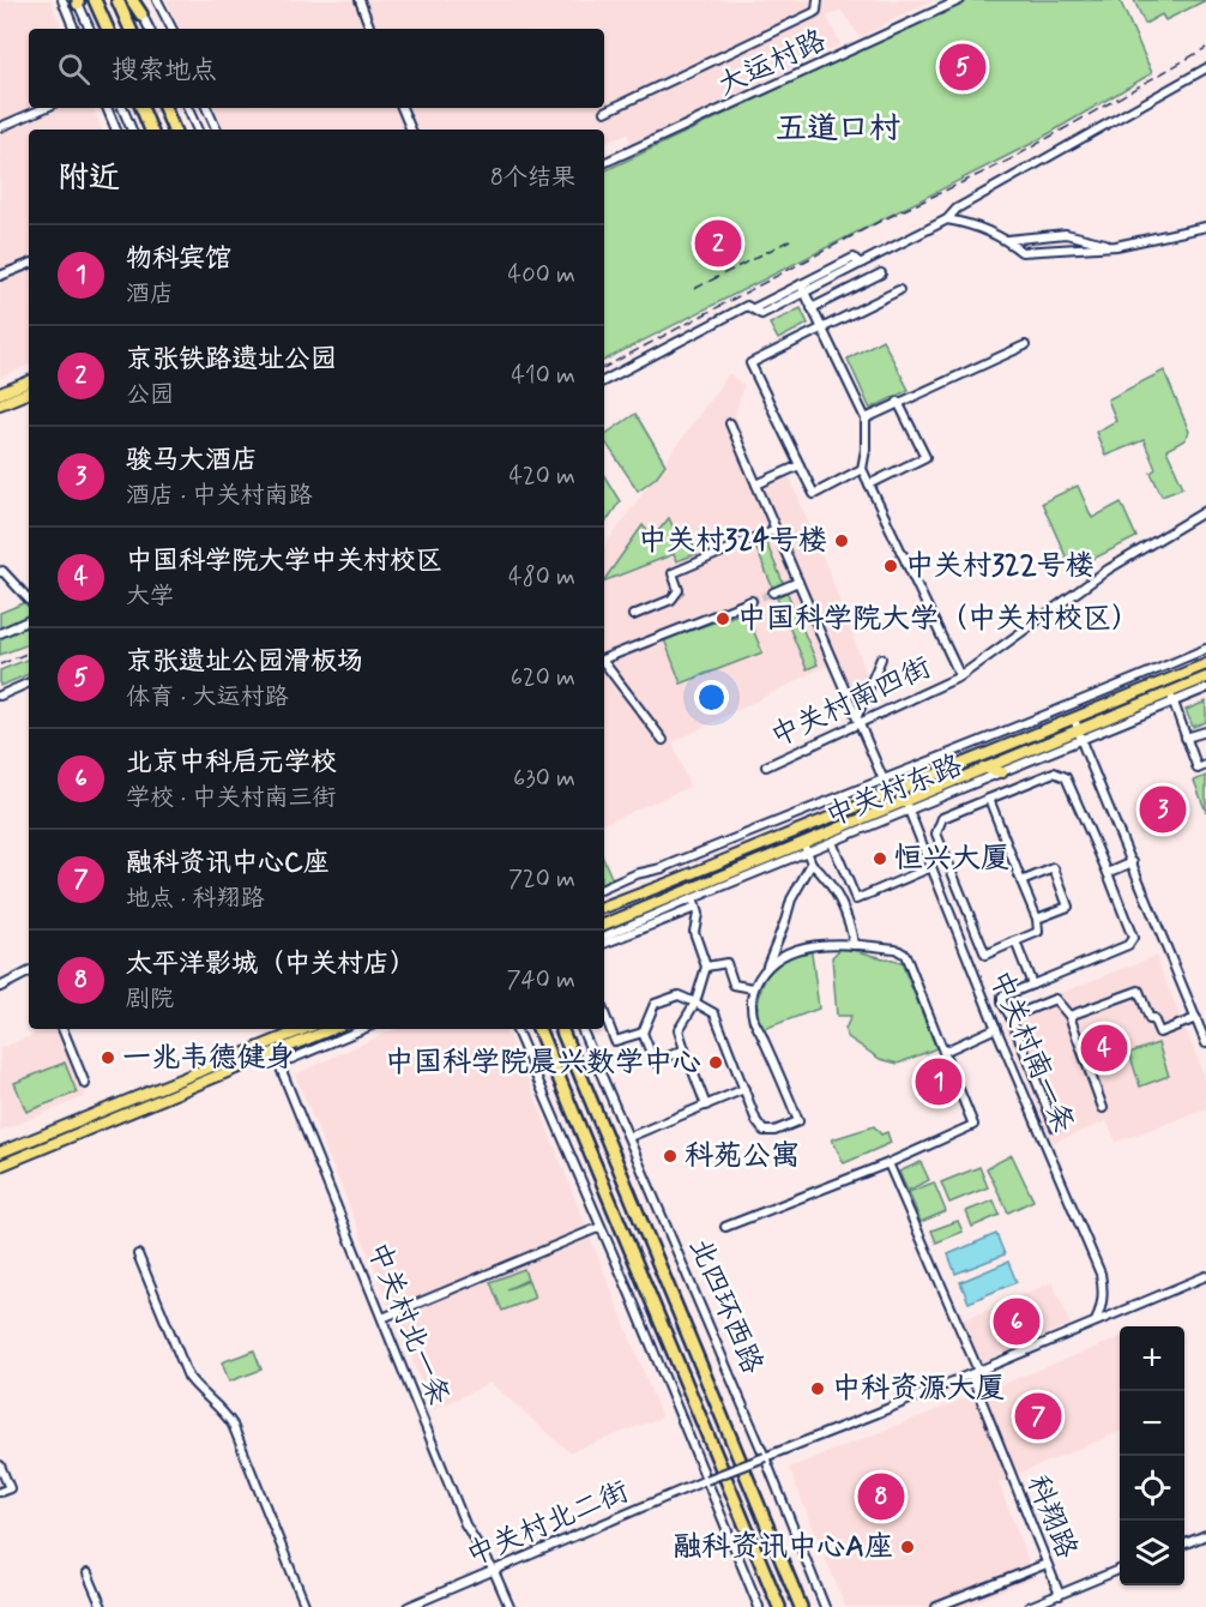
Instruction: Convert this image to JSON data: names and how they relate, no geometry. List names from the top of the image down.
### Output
{
  "streets": {
    "highway": ["北四环西路"],
    "main road": ["中关村东路"],
    "street": [
      "大运村路",
      "中关村南四街",
      "中关村南一条",
      "中关村北一条",
      "科翔路",
      "中关村北二街"
    ]
  },
  "crossings": [
    ["中关村东路", "中关村南一条"],
    ["中关村南一条", "中关村北二街"],
    ["北四环西路", "中关村北二街"],
    ["中关村北一条", "中关村北二街"],
    ["科翔路", "中关村北二街"]
  ],
  "districts": ["五道口村"],
  "places": [
    "中关村324号楼",
    "中关村322号楼",
    "中国科学院大学（中关村校区）",
    "恒兴大厦",
    "一兆韦德健身",
    "中国科学院晨兴数学中心",
    "科苑公寓",
    "中科资源大厦",
    "融科资讯中心A座"
  ],
  "page": {
    "search": "搜索地点",
    "pins": [
      "5",
      "2",
      "3",
      "4",
      "1",
      "6",
      "7",
      "8"
    ],
    "heading": ["附近", "8个结果"],
    "list": [
      {
        "mark": "1",
        "name": "物科宾馆",
        "note": "酒店",
        "value": "400 m"
      },
      {
        "mark": "2",
        "name": "京张铁路遗址公园",
        "note": "公园",
        "value": "410 m"
      },
      {
        "mark": "3",
        "name": "骏马大酒店",
        "note": "酒店 · 中关村南路",
        "value": "420 m"
      },
      {
        "mark": "4",
        "name": "中国科学院大学中关村校区",
        "note": "大学",
        "value": "480 m"
      },
      {
        "mark": "5",
        "name": "京张遗址公园滑板场",
        "note": "体育 · 大运村路",
        "value": "620 m"
      },
      {
        "mark": "6",
        "name": "北京中科启元学校",
        "note": "学校 · 中关村南三街",
        "value": "630 m"
      },
      {
        "mark": "7",
        "name": "融科资讯中心C座",
        "note": "地点 · 科翔路",
        "value": "720 m"
      },
      {
        "mark": "8",
        "name": "太平洋影城（中关村店）",
        "note": "剧院",
        "value": "740 m"
      }
    ],
    "map_buttons": ["+", "−"]
  }
}
